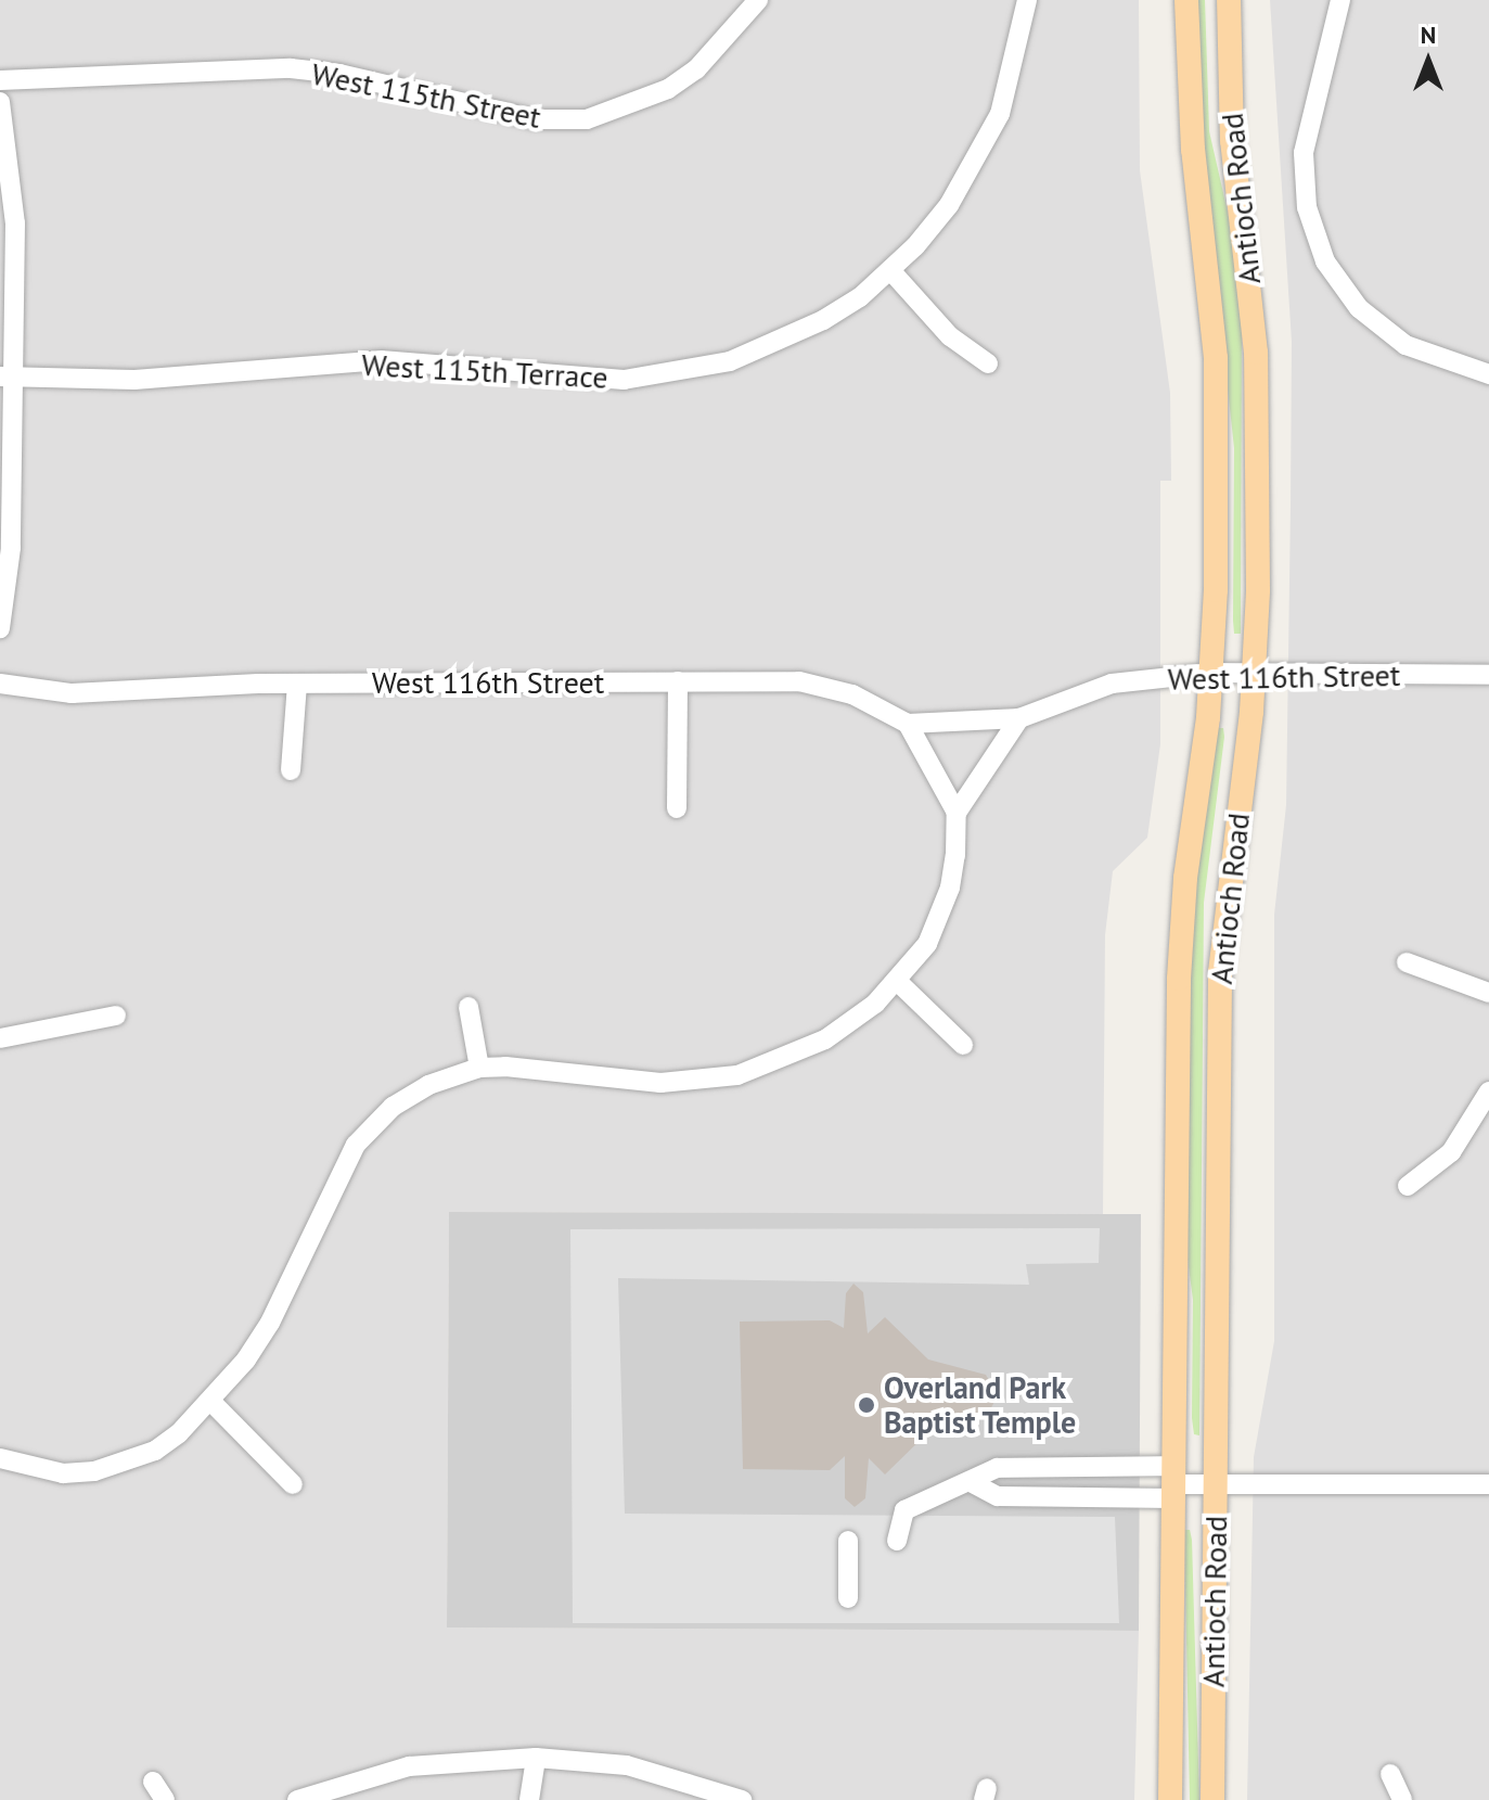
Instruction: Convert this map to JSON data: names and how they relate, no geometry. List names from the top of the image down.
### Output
{
  "streets": {
    "main road": ["Antioch Road"],
    "street": ["West 115th Street", "West 115th Terrace", "West 116th Street"]
  },
  "crossings": [
    ["Antioch Road", "West 116th Street"]
  ],
  "places": ["Overland Park Baptist Temple"],
  "north": "top"
}
